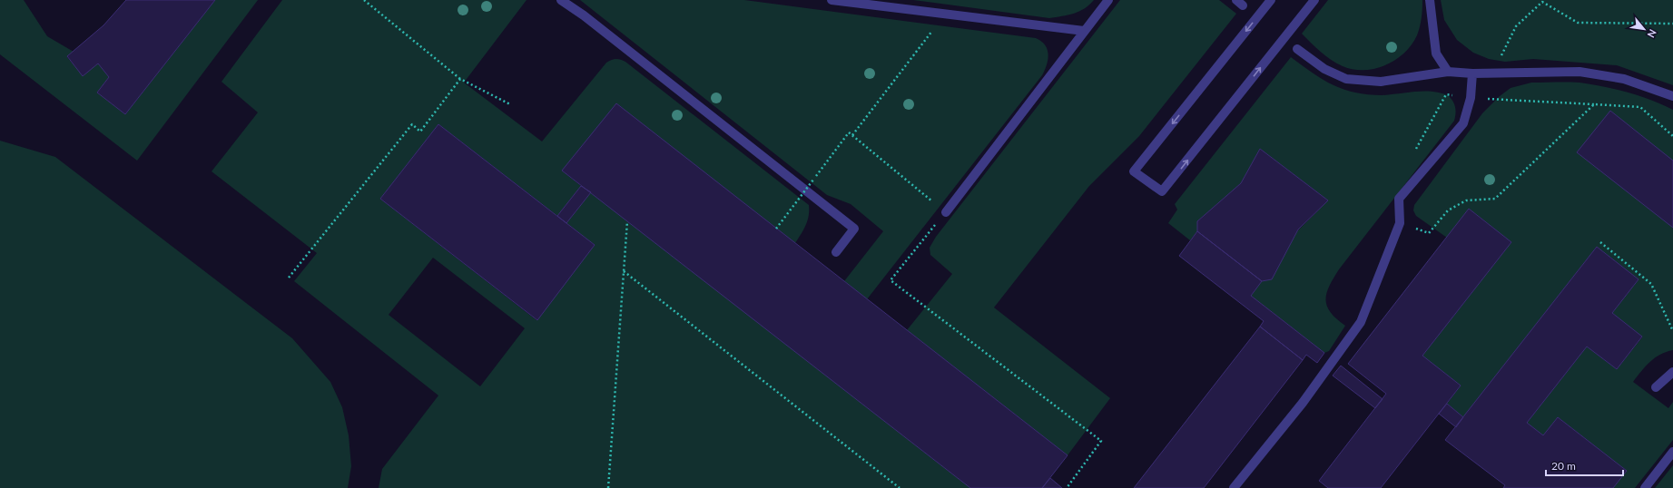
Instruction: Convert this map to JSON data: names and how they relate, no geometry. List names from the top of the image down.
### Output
{
  "scale_bar": "20 m",
  "north": "bottom right"
}
